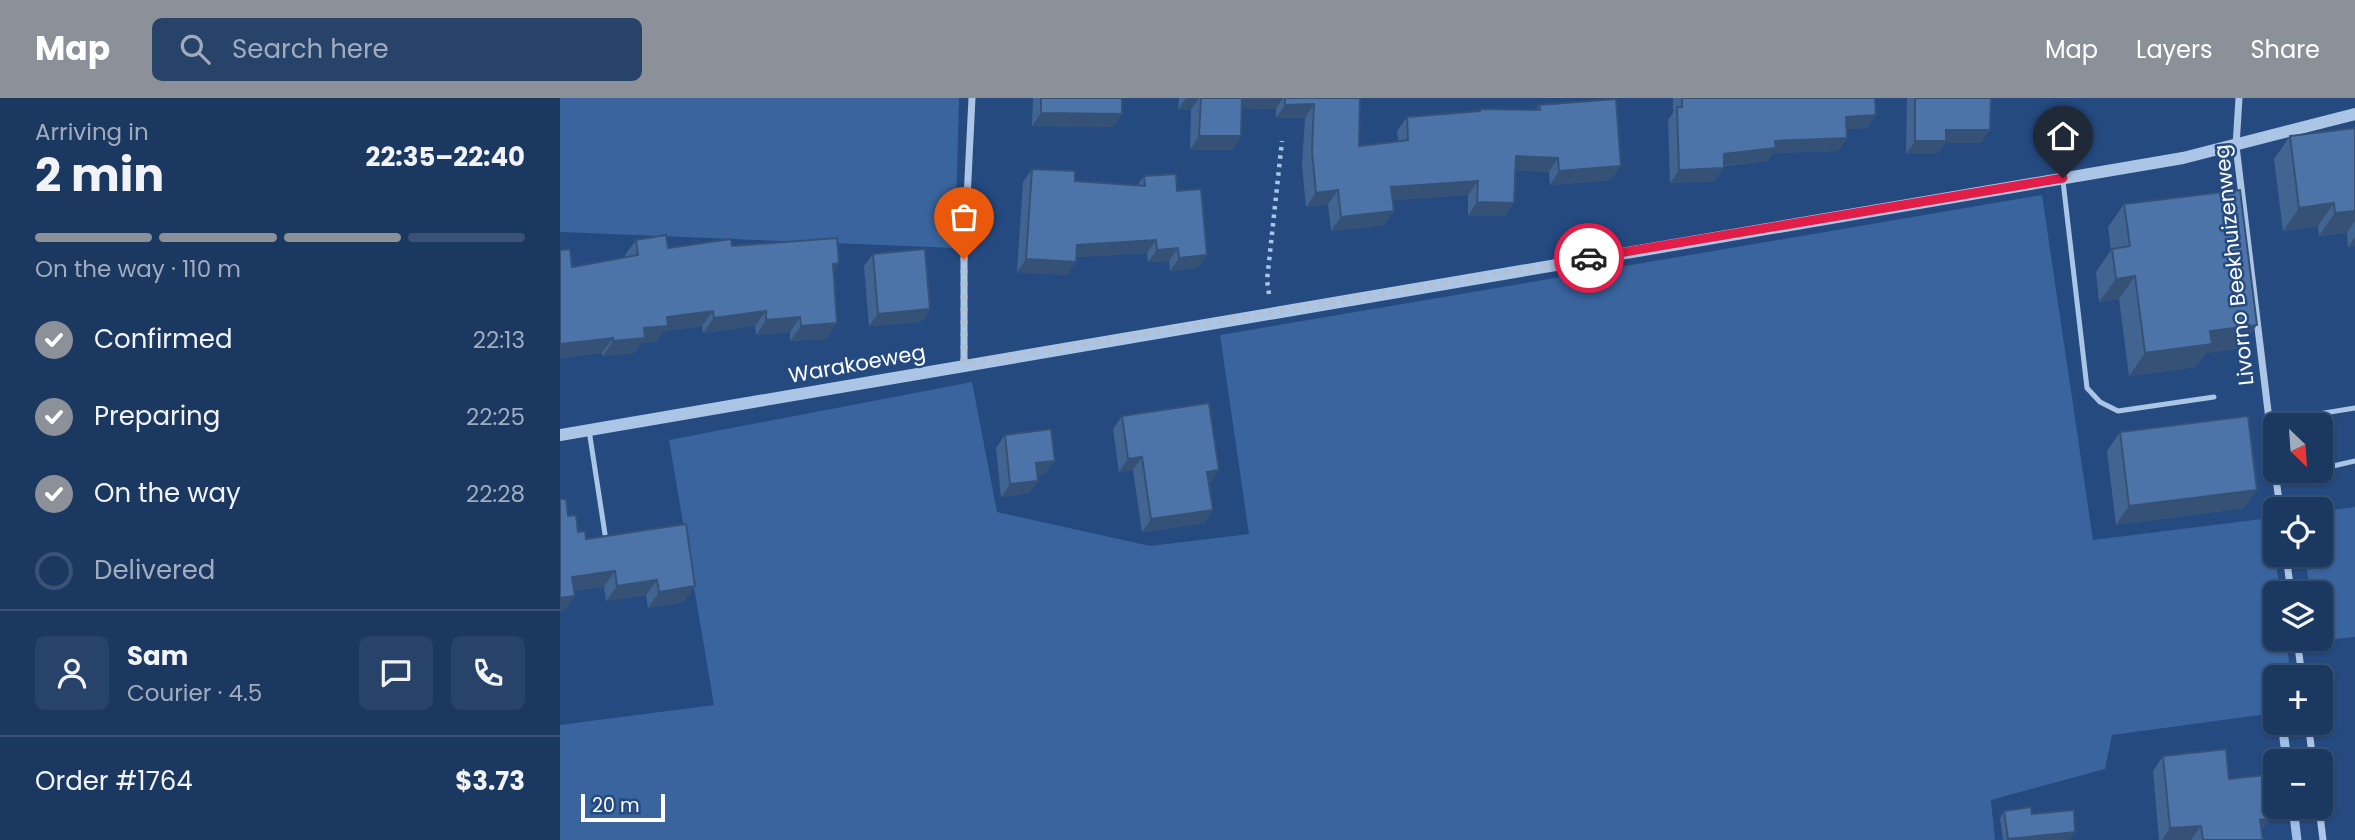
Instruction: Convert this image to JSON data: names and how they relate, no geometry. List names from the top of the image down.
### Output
{
  "streets": {
    "street": ["Livorno Beekhuizenweg", "Warakoeweg"]
  },
  "crossings": [
    ["Livorno Beekhuizenweg", "Warakoeweg"]
  ],
  "scale_bar": "20 m",
  "north": "bottom right",
  "page": {
    "header": "Map",
    "search": "Search here",
    "nav": ["Map", "Layers", "Share"],
    "heading": ["2 min", "Arriving in", "22:35–22:40"],
    "panel": [
      "Sam",
      "Courier · 4.5",
      "Order #1764",
      "$3.73"
    ],
    "bar": "On the way · 110 m",
    "list": [
      ["Confirmed", "22:13"],
      ["Preparing", "22:25"],
      ["On the way", "22:28"],
      "Delivered"
    ],
    "map_buttons": ["+", "−"],
    "scale": "20 m"
  }
}
